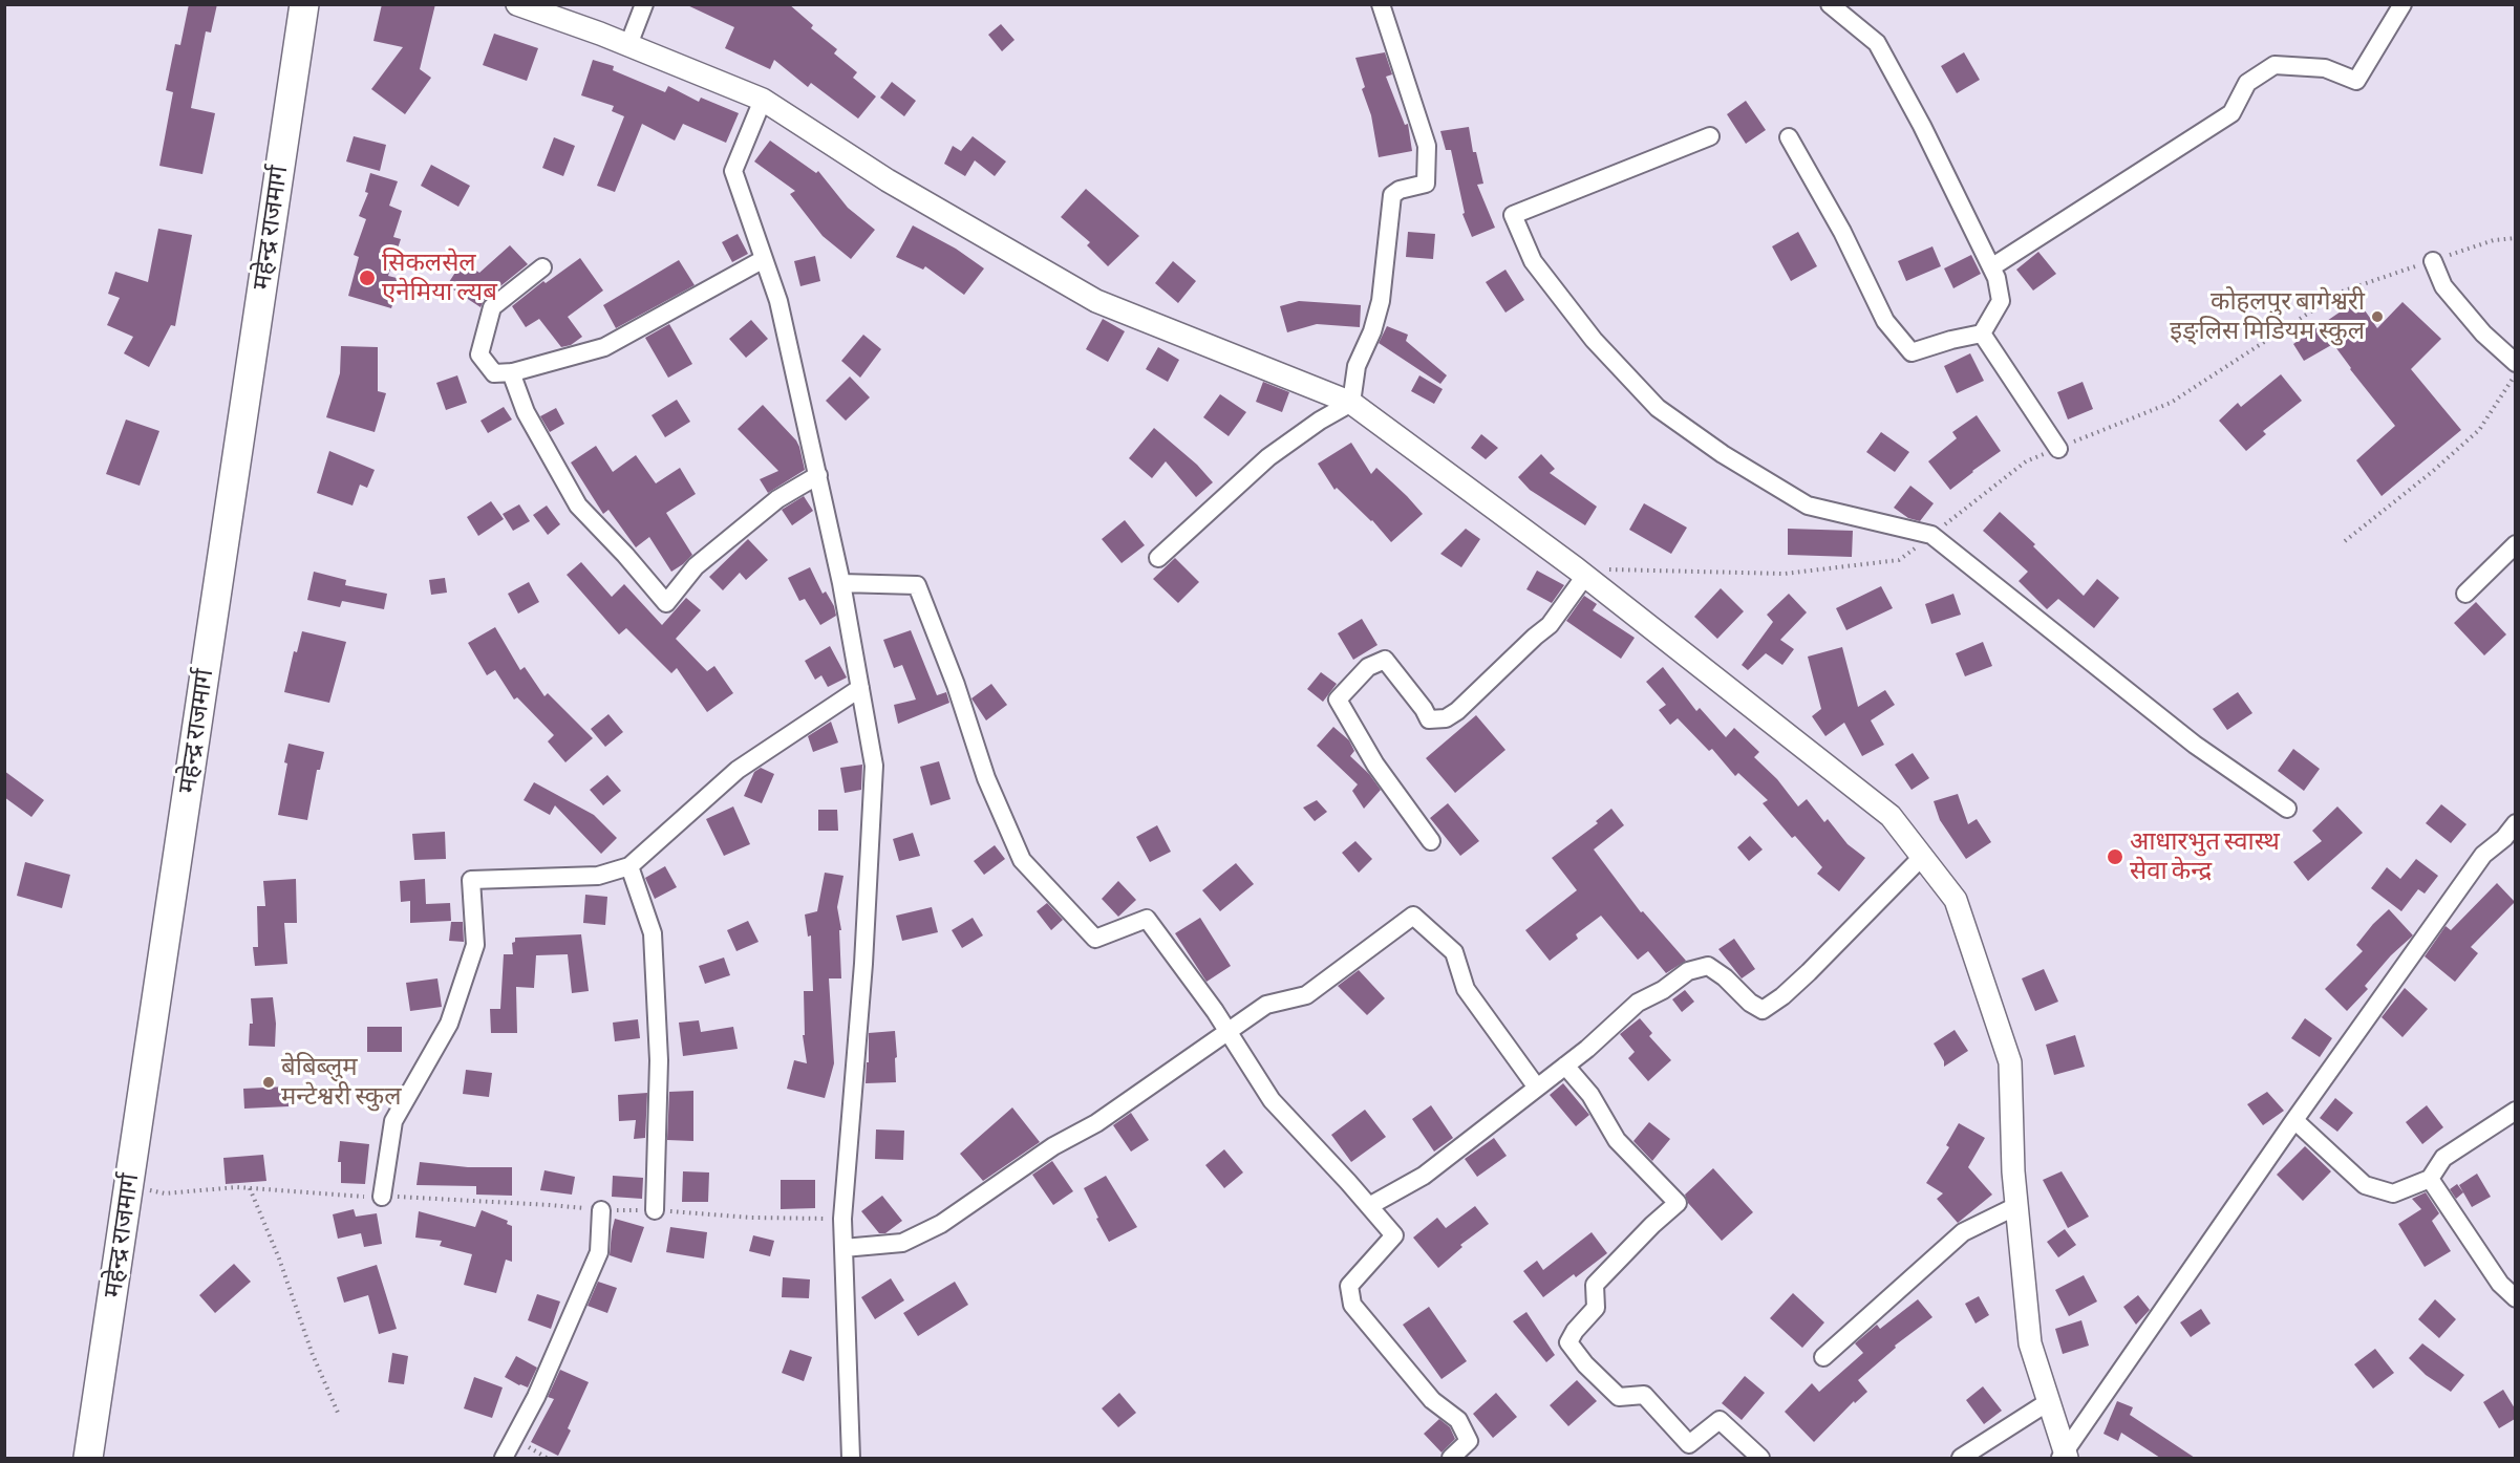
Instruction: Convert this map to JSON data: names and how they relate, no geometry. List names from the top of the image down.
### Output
{
  "streets": {
    "highway": ["महेन्द्र राजमार्ग"]
  },
  "places": [
    "सिकलसेल एनेमिया ल्यब",
    "कोहलपुर बागेश्वरी इङ्लिस मिडियम स्कुल",
    "आधारभुत स्वास्थ सेवा केन्द्र",
    "बेबिब्लुम मन्टेश्वरी स्कुल"
  ]
}
